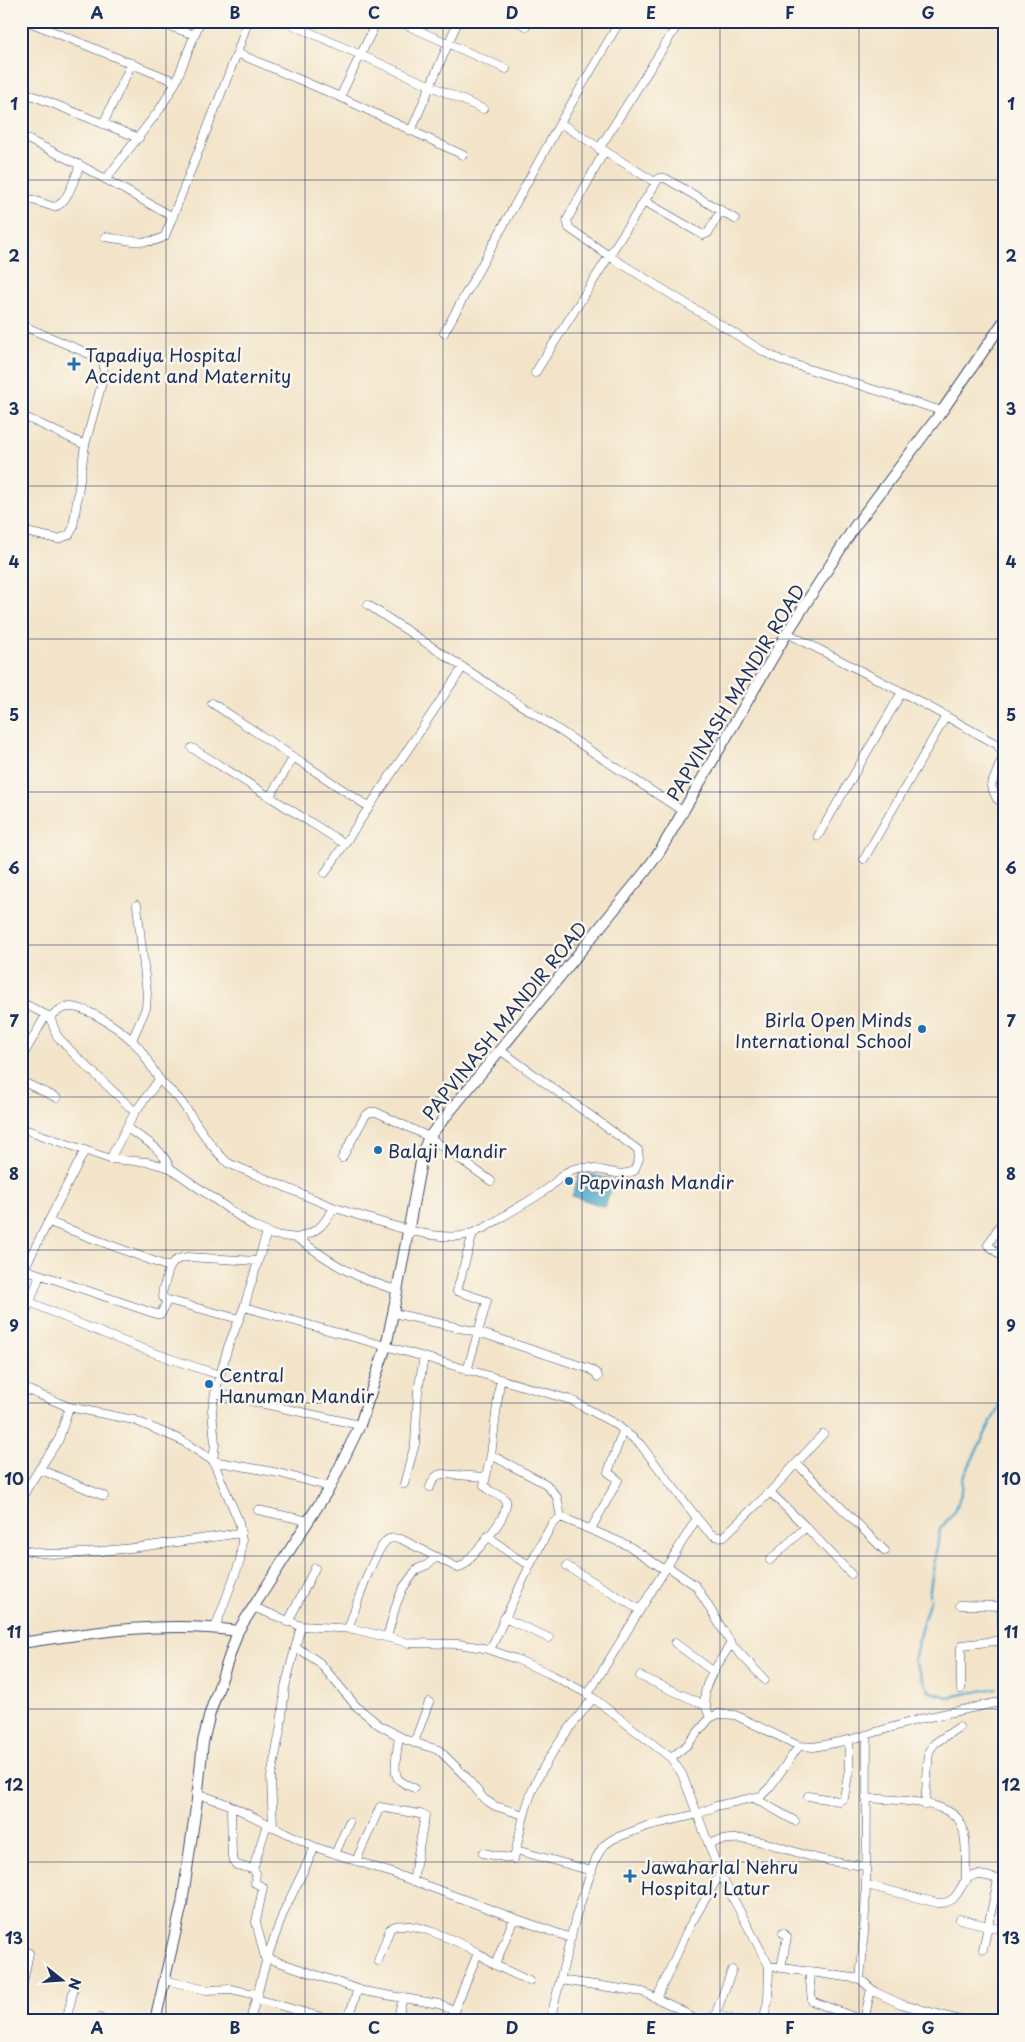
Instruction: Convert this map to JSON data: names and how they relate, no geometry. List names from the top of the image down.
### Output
{
  "streets": {
    "street": ["PAPVINASH MANDIR ROAD"]
  },
  "places": {
    "health": ["Tapadiya Hospital Accident and Maternity", "Jawaharlal Nehru Hospital, Latur"],
    "other": [
      "Birla Open Minds International School",
      "Balaji Mandir",
      "Papvinash Mandir",
      "Central Hanuman Mandir"
    ]
  },
  "north": "right",
  "grid": {
    "columns": [
      "A",
      "B",
      "C",
      "D",
      "E",
      "F",
      "G"
    ],
    "rows": [
      "1",
      "2",
      "3",
      "4",
      "5",
      "6",
      "7",
      "8",
      "9",
      "10",
      "11",
      "12",
      "13"
    ]
  }
}
